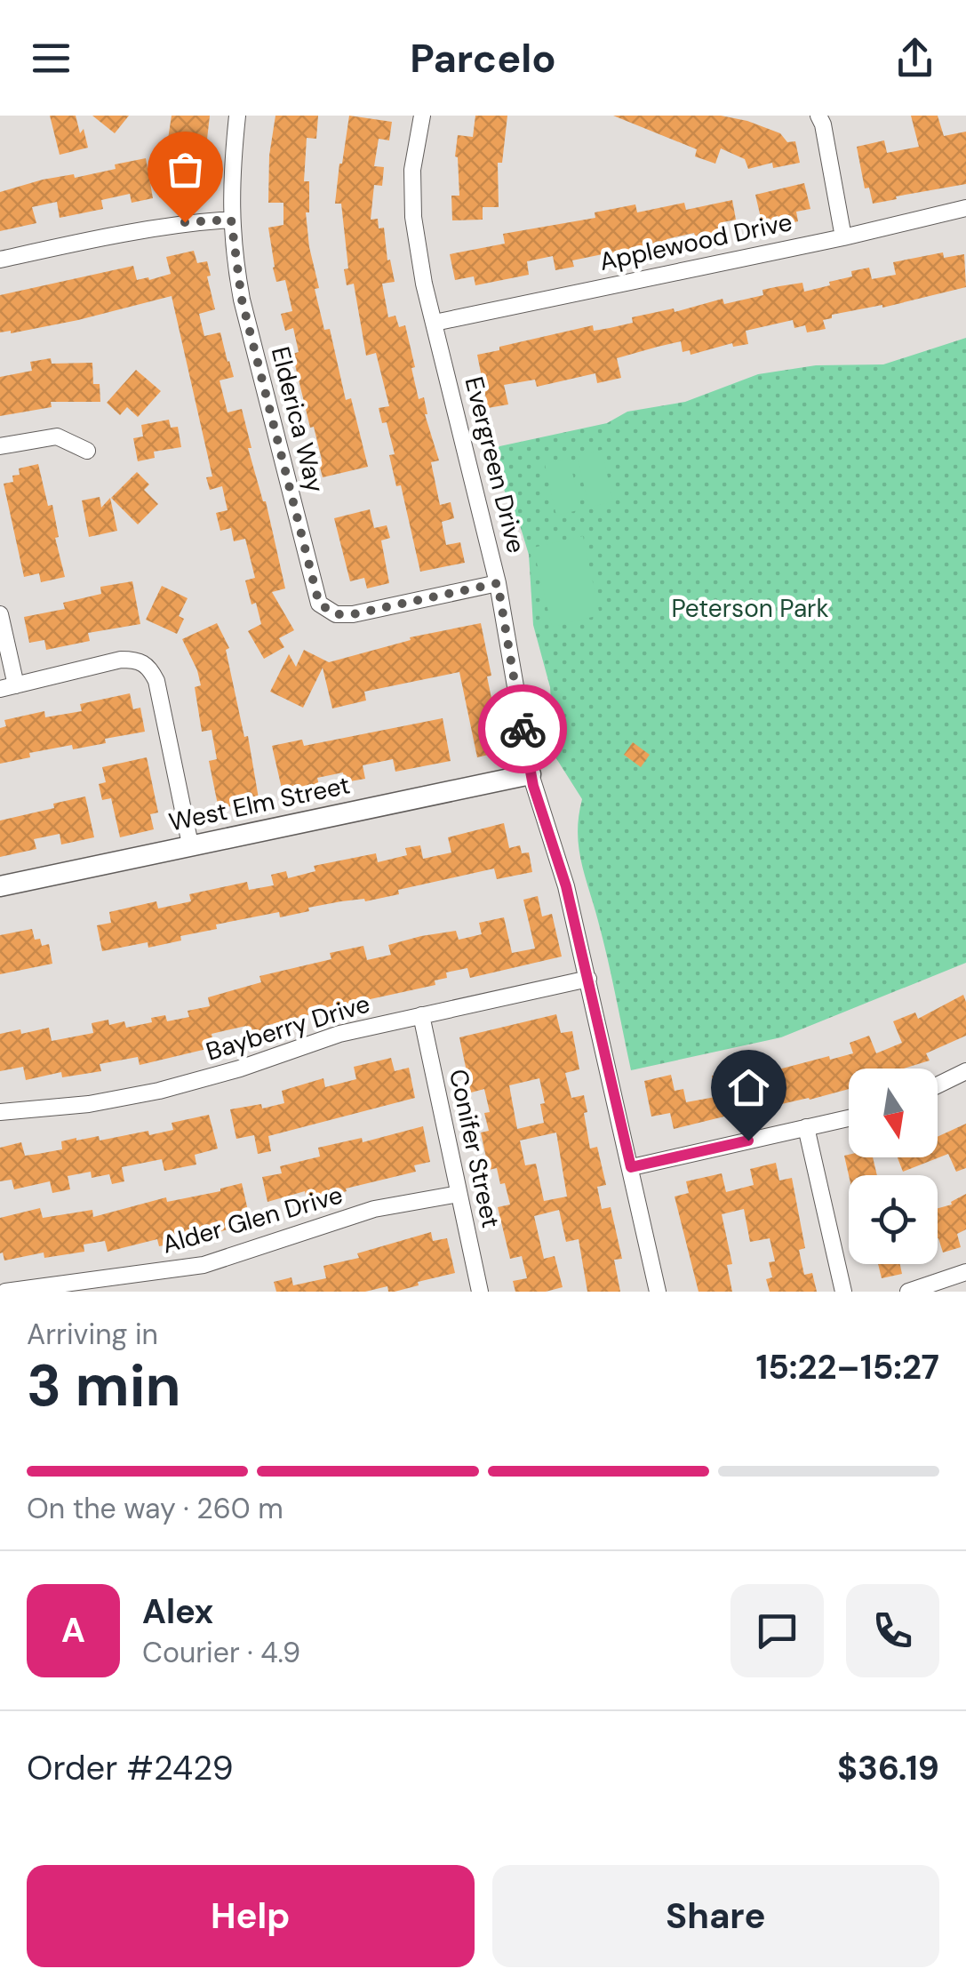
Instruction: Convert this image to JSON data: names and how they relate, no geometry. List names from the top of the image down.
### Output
{
  "streets": {
    "street": [
      "Applewood Drive",
      "Elderica Way",
      "Evergreen Drive",
      "West Elm Street",
      "Bayberry Drive",
      "Conifer Street",
      "Alder Glen Drive"
    ]
  },
  "crossings": [
    ["Applewood Drive", "Evergreen Drive"],
    ["Elderica Way", "Evergreen Drive"],
    ["Evergreen Drive", "West Elm Street"],
    ["Evergreen Drive", "Bayberry Drive"],
    ["Bayberry Drive", "Conifer Street"],
    ["Conifer Street", "Alder Glen Drive"]
  ],
  "parks": ["Peterson Park"],
  "north": "bottom",
  "page": {
    "header": "Parcelo",
    "heading": ["3 min", "Arriving in", "15:22–15:27"],
    "panel": [
      "Alex",
      "Courier · 4.9",
      "Order #2429",
      "$36.19"
    ],
    "bar": "On the way · 260 m",
    "round": "A",
    "buttons": ["Help", "Share"]
  }
}
